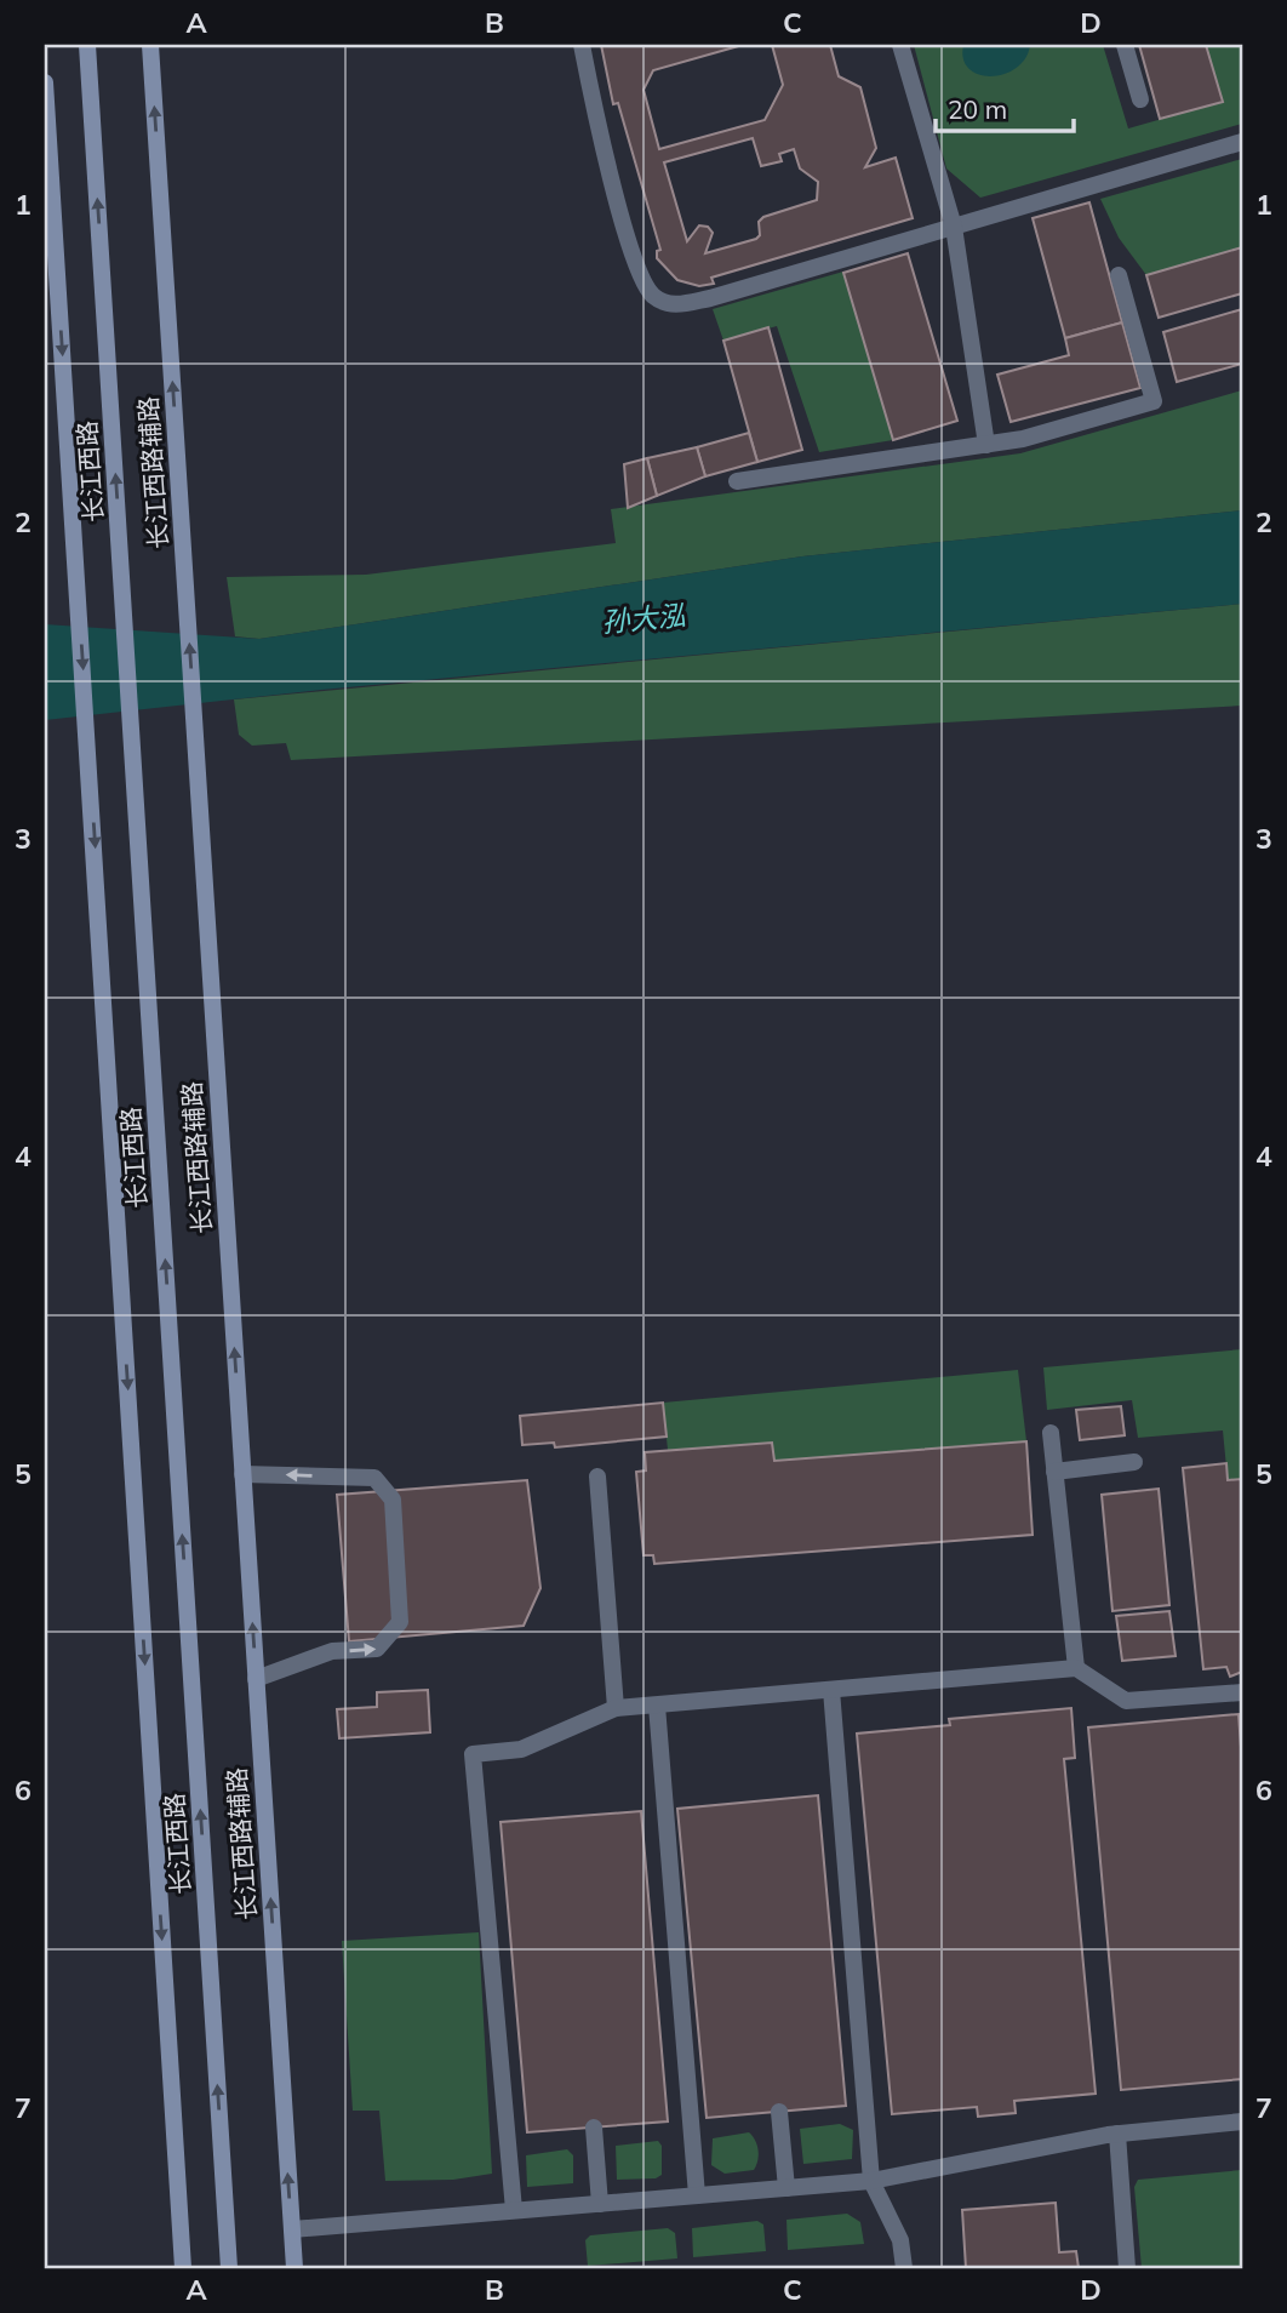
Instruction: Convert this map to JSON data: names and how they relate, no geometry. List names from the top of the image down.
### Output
{
  "streets": {
    "main road": ["长江西路", "长江西路辅路"]
  },
  "one_way": ["长江西路辅路"],
  "water": ["孙大泓"],
  "scale_bar": "20 m",
  "grid": {
    "columns": [
      "A",
      "B",
      "C",
      "D"
    ],
    "rows": [
      "1",
      "2",
      "3",
      "4",
      "5",
      "6",
      "7"
    ]
  }
}
